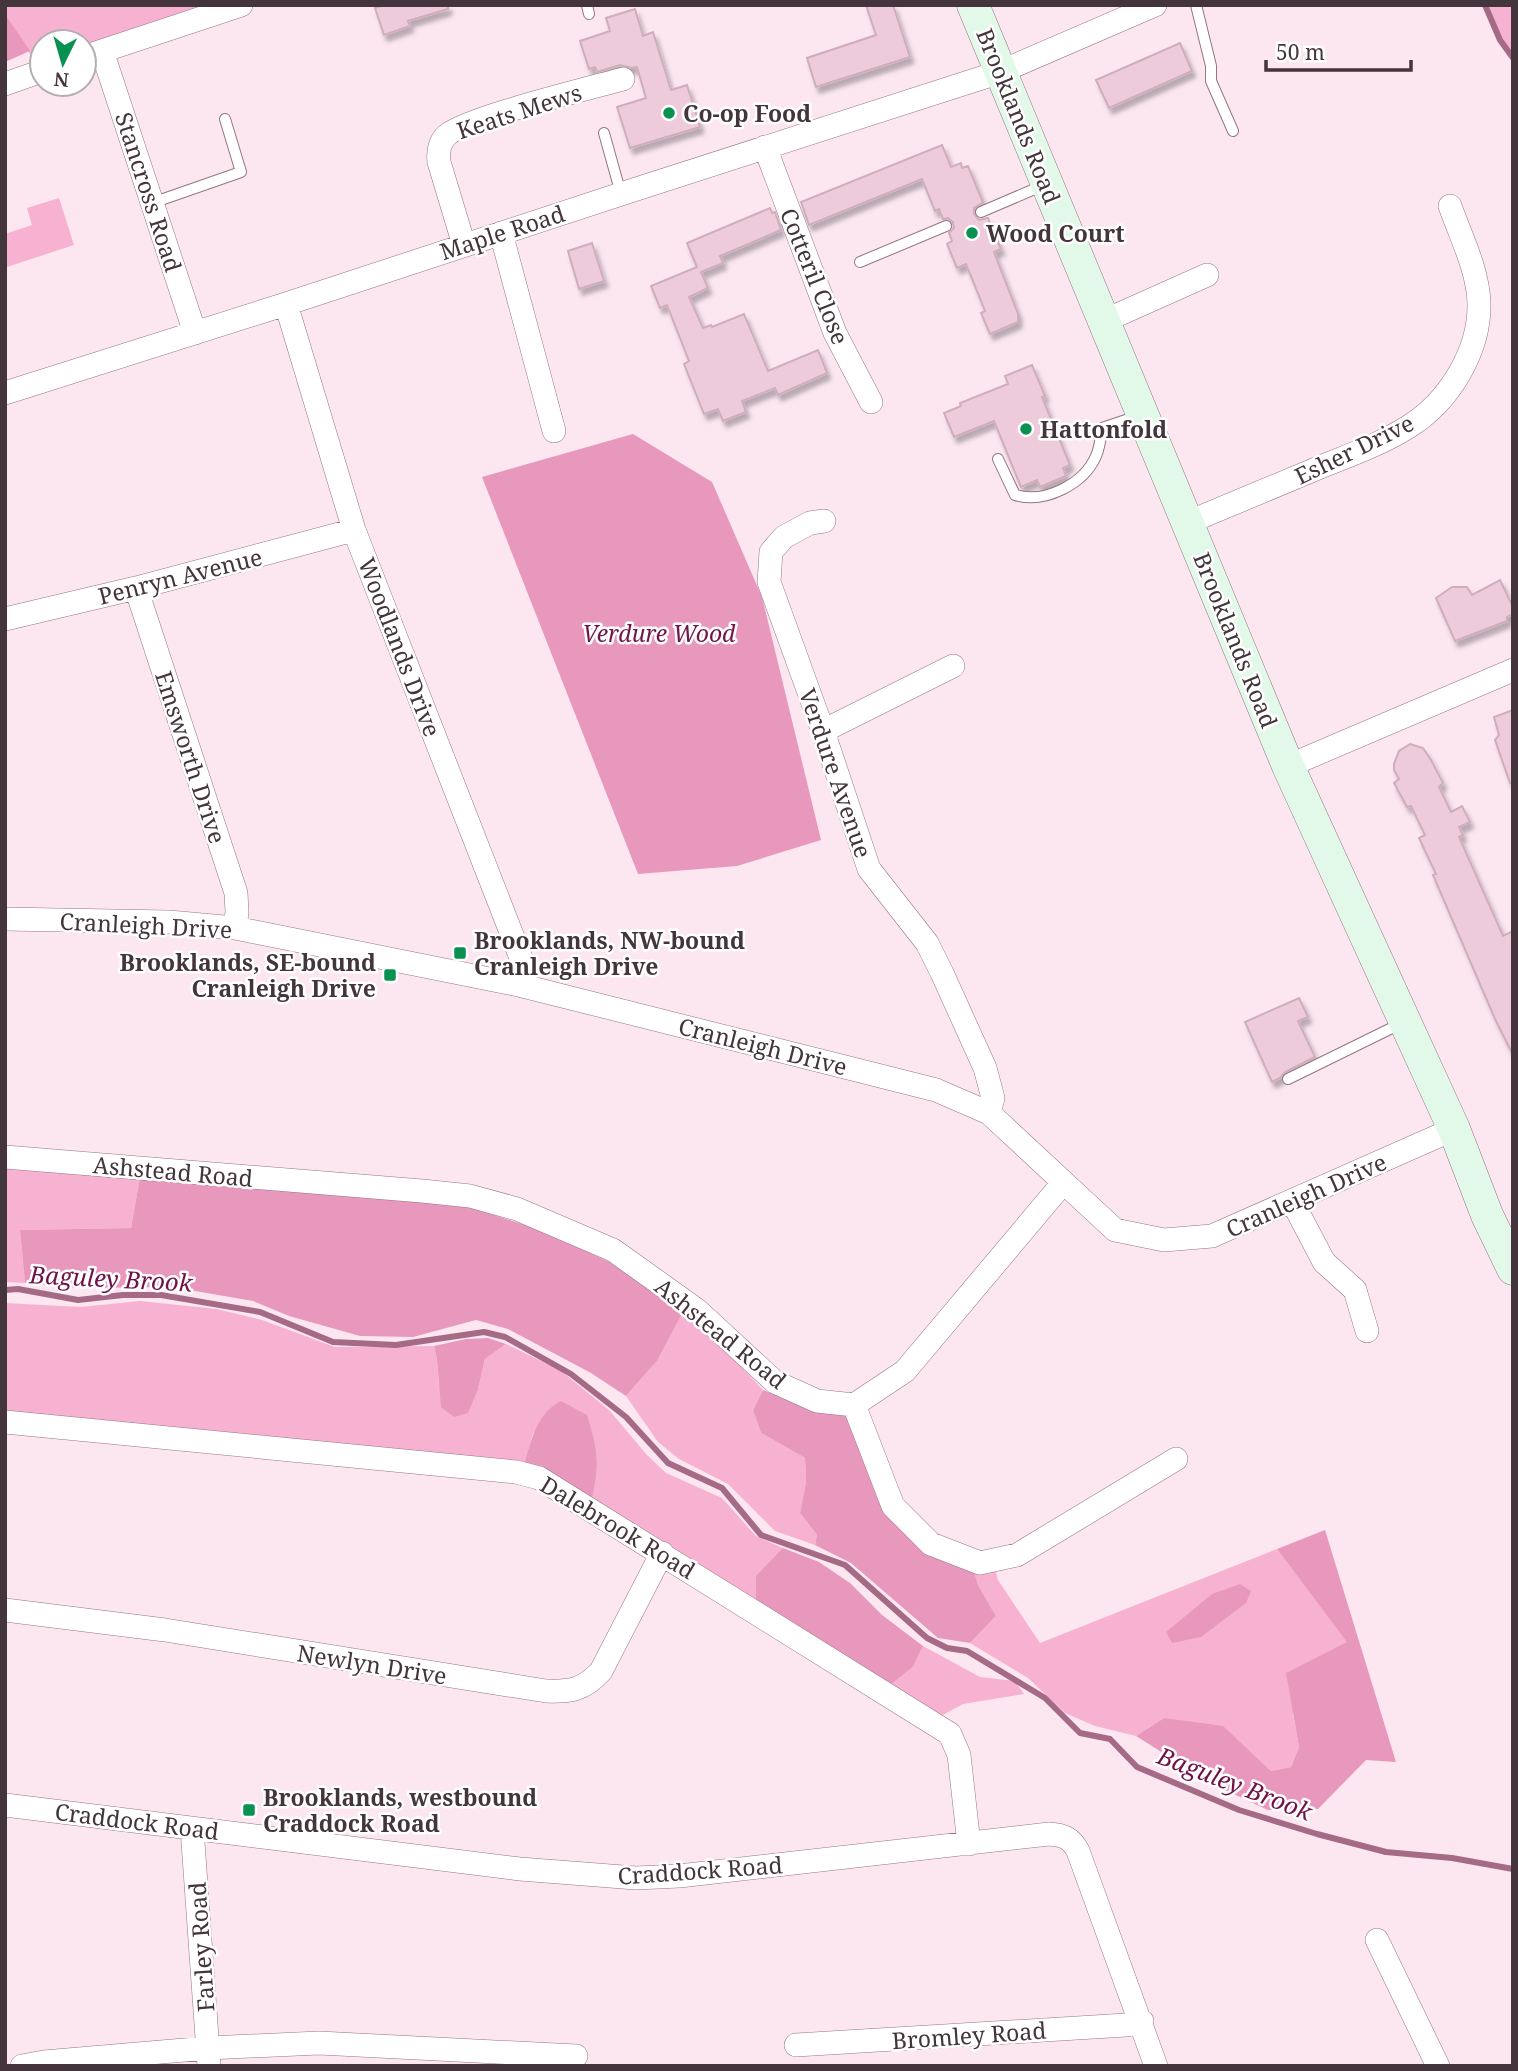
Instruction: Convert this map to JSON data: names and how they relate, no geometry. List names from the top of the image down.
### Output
{
  "streets": {
    "street": [
      "Keats Mews",
      "Brooklands Road",
      "Stancross Road",
      "Maple Road",
      "Cotteril Close",
      "Esher Drive",
      "Penryn Avenue",
      "Woodlands Drive",
      "Emsworth Drive",
      "Verdure Avenue",
      "Cranleigh Drive",
      "Ashstead Road",
      "Dalebrook Road",
      "Newlyn Drive",
      "Craddock Road",
      "Farley Road",
      "Bromley Road"
    ]
  },
  "crossings": [
    ["Keats Mews", "Maple Road"],
    ["Brooklands Road", "Maple Road"],
    ["Brooklands Road", "Esher Drive"],
    ["Brooklands Road", "Cranleigh Drive"],
    ["Stancross Road", "Maple Road"],
    ["Maple Road", "Cotteril Close"],
    ["Maple Road", "Woodlands Drive"],
    ["Penryn Avenue", "Woodlands Drive"],
    ["Penryn Avenue", "Emsworth Drive"],
    ["Woodlands Drive", "Cranleigh Drive"],
    ["Emsworth Drive", "Cranleigh Drive"],
    ["Verdure Avenue", "Cranleigh Drive"],
    ["Dalebrook Road", "Newlyn Drive"],
    ["Dalebrook Road", "Craddock Road"],
    ["Craddock Road", "Farley Road"],
    ["Craddock Road", "Bromley Road"]
  ],
  "water": ["Baguley Brook"],
  "parks": ["Verdure Wood"],
  "places": {
    "other": ["Co-op Food", "Wood Court", "Hattonfold"],
    "transit": ["Brooklands, NW-bound Cranleigh Drive", "Brooklands, SE-bound Cranleigh Drive", "Brooklands, westbound Craddock Road"]
  },
  "scale_bar": "50 m",
  "north": "bottom"
}
